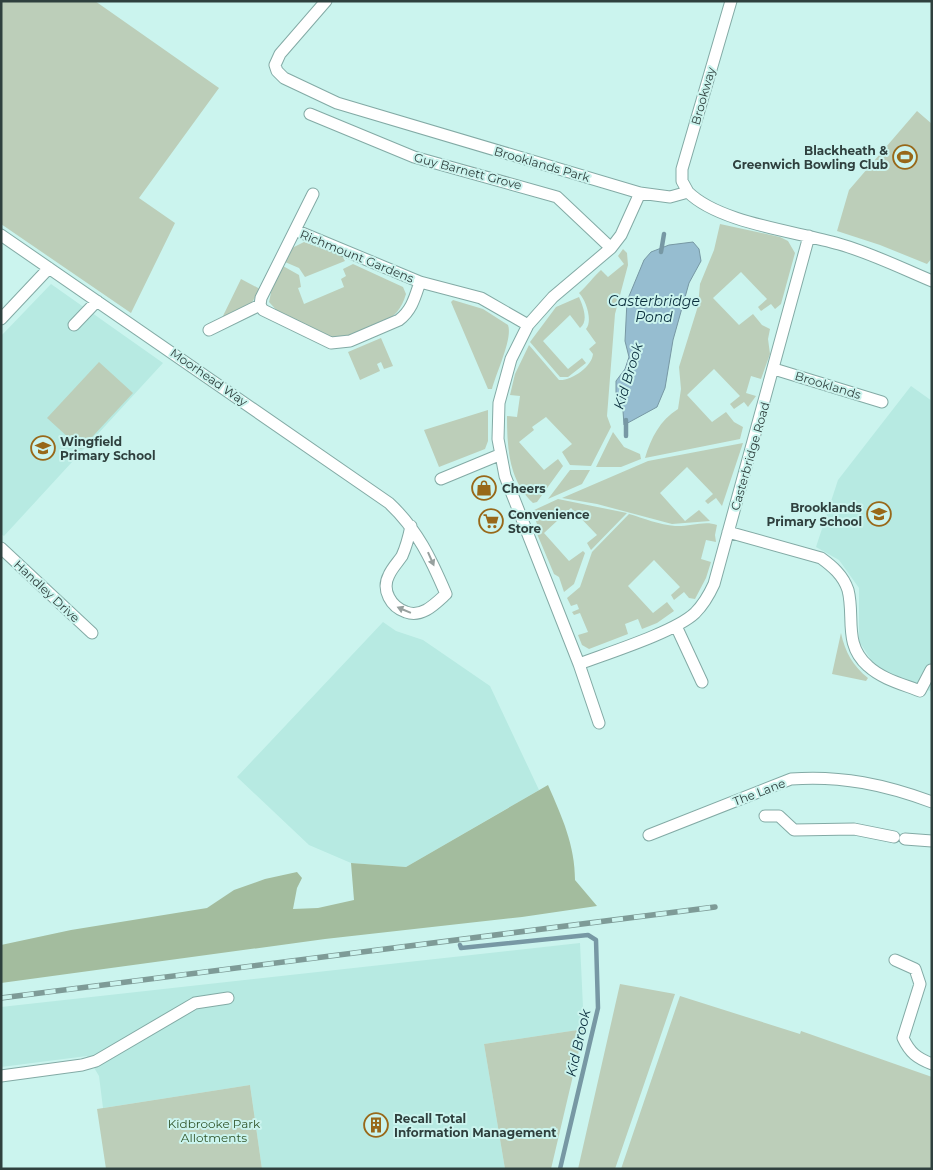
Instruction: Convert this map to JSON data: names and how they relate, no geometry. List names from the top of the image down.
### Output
{
  "streets": {
    "street": [
      "Brookway",
      "Brooklands Park",
      "Guy Barnett Grove",
      "Richmount Gardens",
      "Moorhead Way",
      "Brooklands",
      "Casterbridge Road",
      "Handley Drive",
      "The Lane"
    ]
  },
  "crossings": [
    ["Brookway", "Brooklands Park"],
    ["Brooklands", "Casterbridge Road"]
  ],
  "water": ["Casterbridge Pond", "Kid Brook"],
  "parks": ["Kidbrooke Park Allotments"],
  "places": {
    "sports": ["Blackheath & Greenwich Bowling Club"],
    "school or university": ["Wingfield Primary School", "Brooklands Primary School"],
    "shop": ["Cheers"],
    "supermarket": ["Convenience Store"],
    "building": ["Recall Total Information Management"]
  }
}
